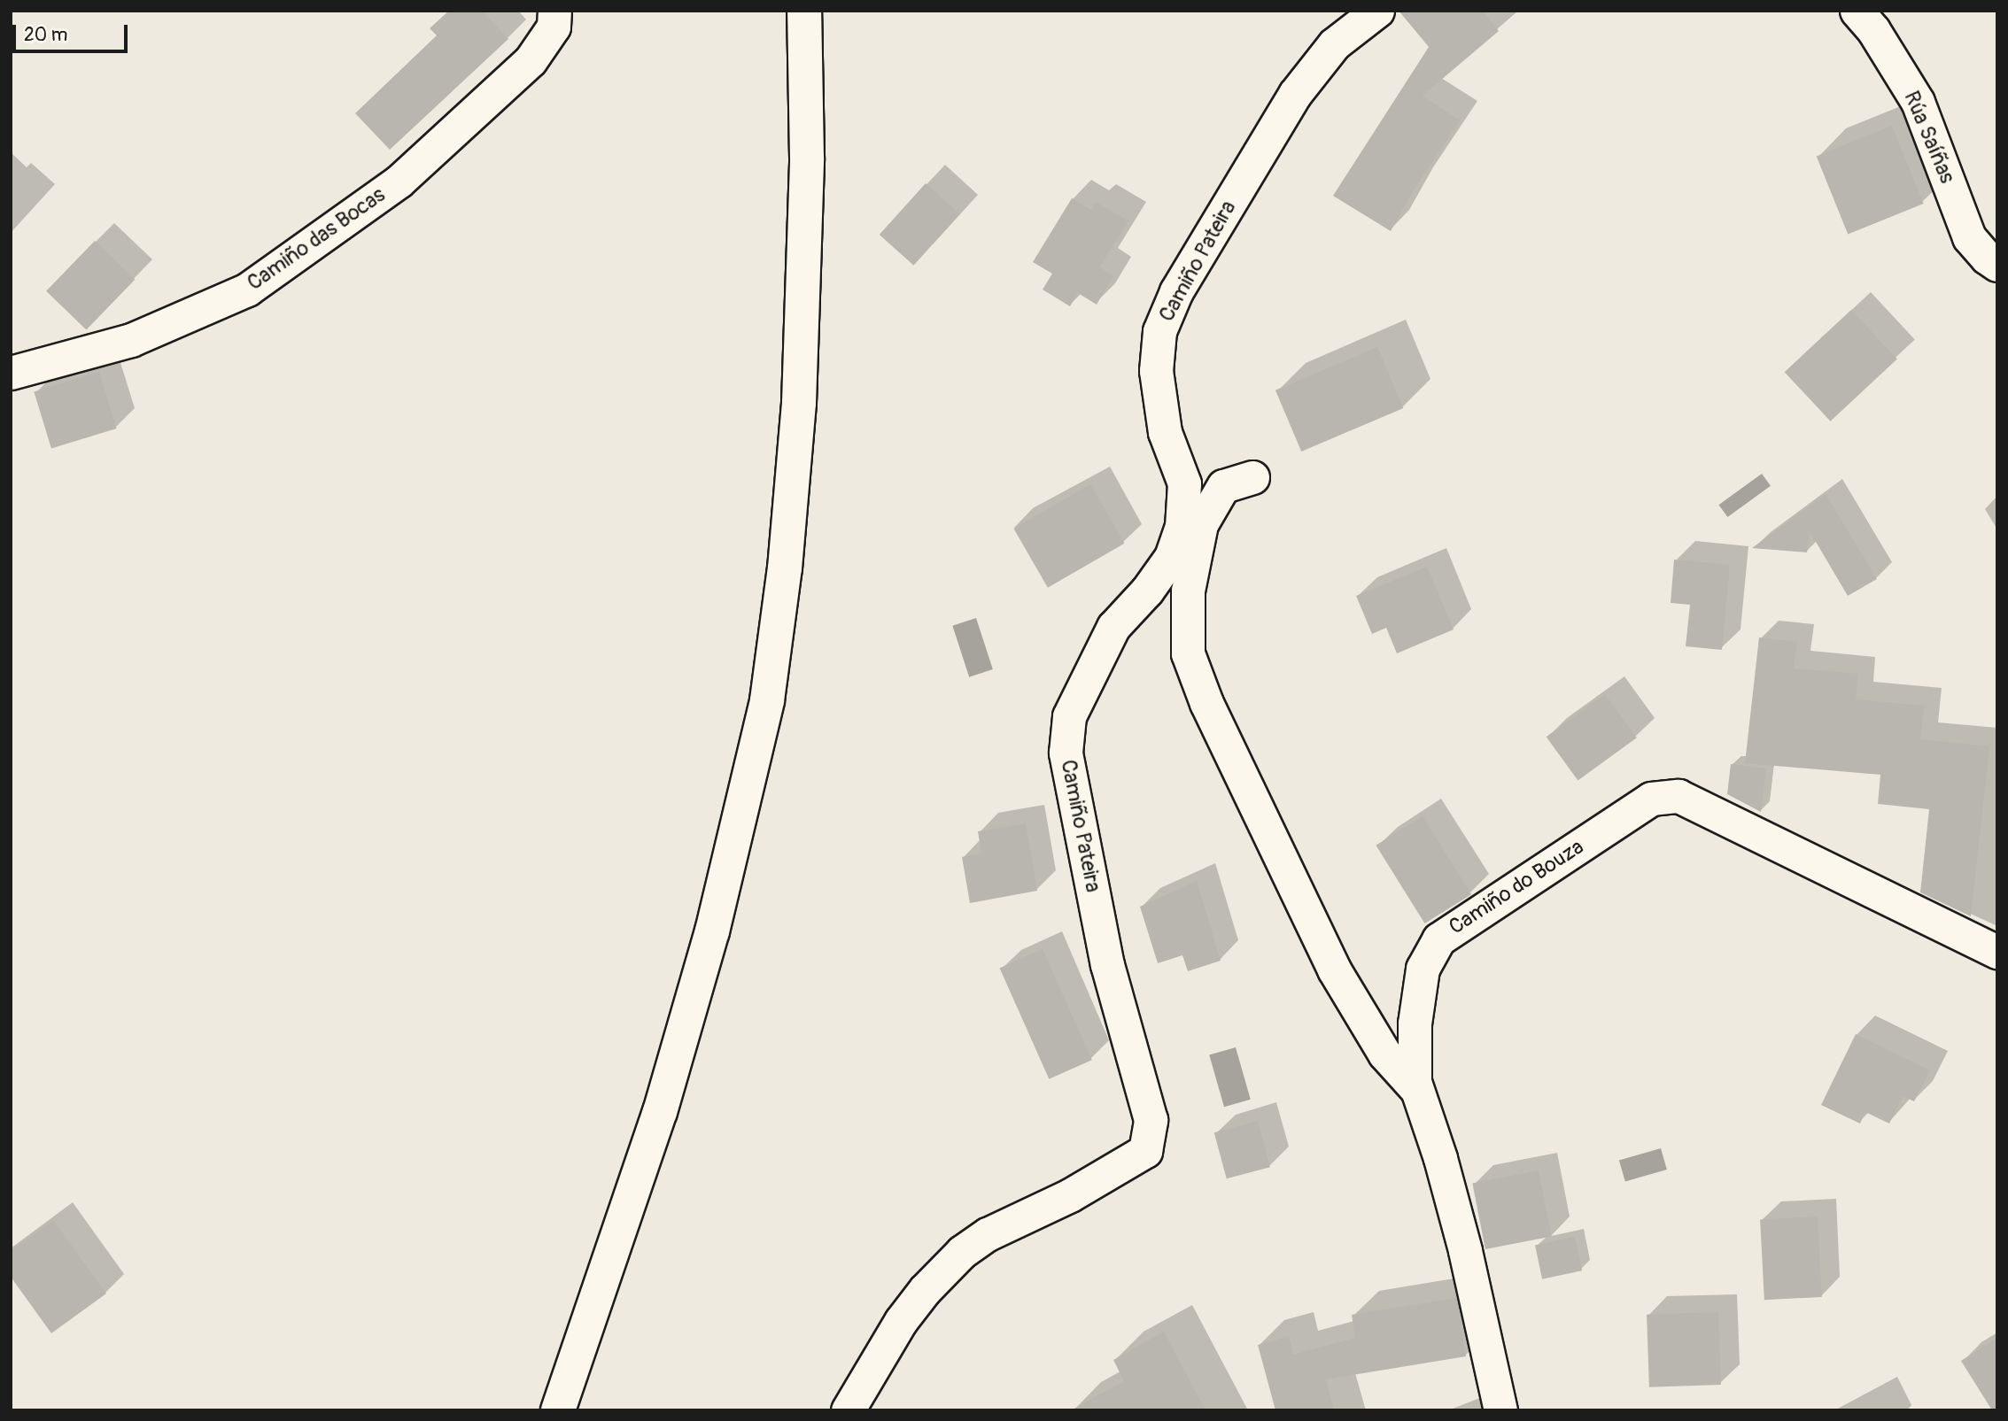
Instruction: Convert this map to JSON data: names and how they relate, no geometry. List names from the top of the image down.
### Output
{
  "streets": {
    "street": [
      "Rúa Saíñas",
      "Camiño das Bocas",
      "Camiño Pateira",
      "Camiño do Bouza"
    ]
  },
  "scale_bar": "20 m"
}
